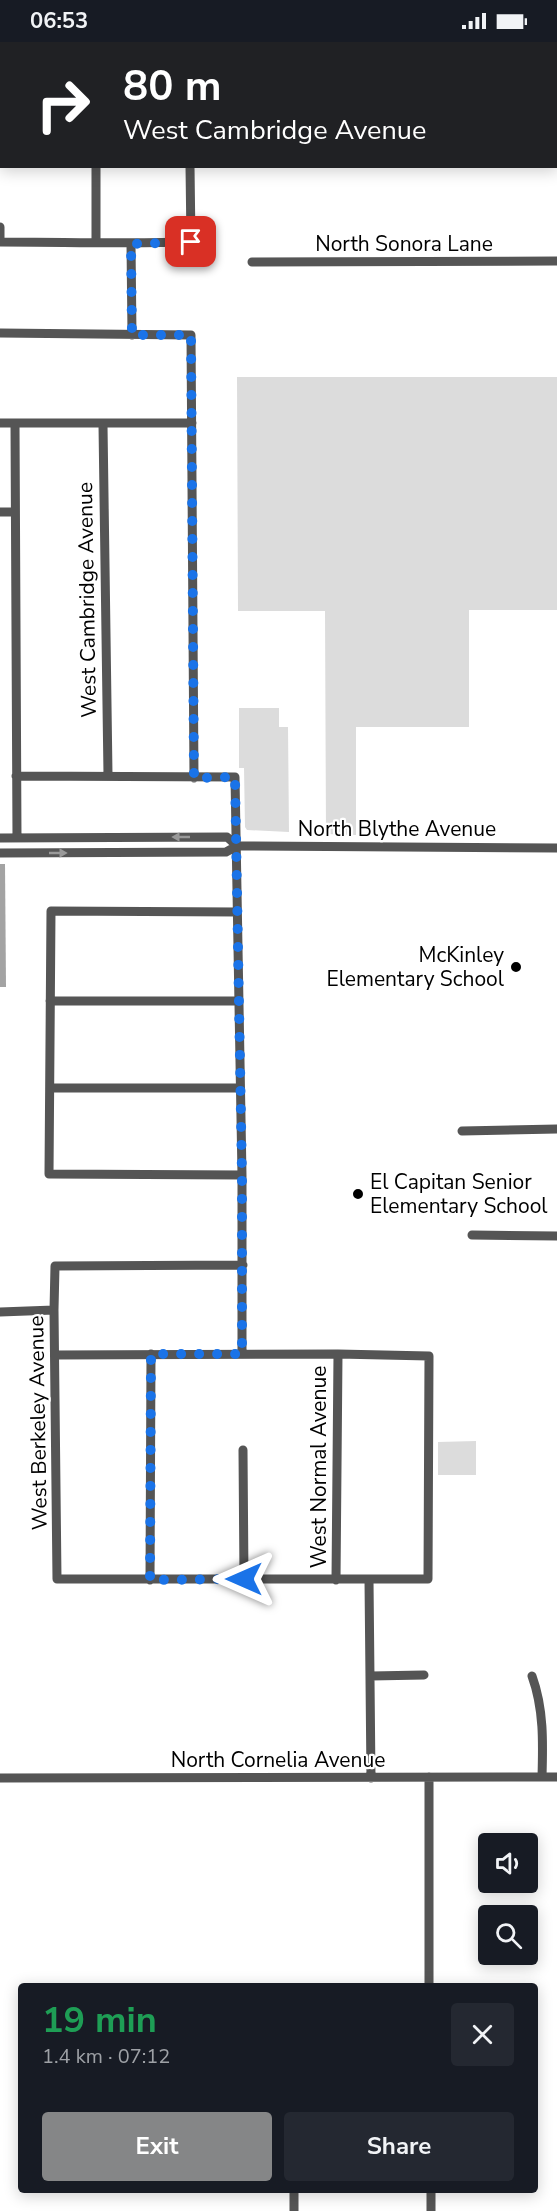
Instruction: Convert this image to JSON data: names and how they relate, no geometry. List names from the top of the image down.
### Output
{
  "streets": {
    "street": [
      "North Sonora Lane",
      "West Cambridge Avenue",
      "North Blythe Avenue",
      "West Berkeley Avenue",
      "West Normal Avenue",
      "North Cornelia Avenue"
    ]
  },
  "places": ["McKinley Elementary School", "El Capitan Senior Elementary School"],
  "page": {
    "status": "06:53",
    "turn": ["80 m", "West Cambridge Avenue"],
    "heading": ["19 min", "1.4 km · 07:12"],
    "buttons": ["Exit", "Share"]
  }
}
